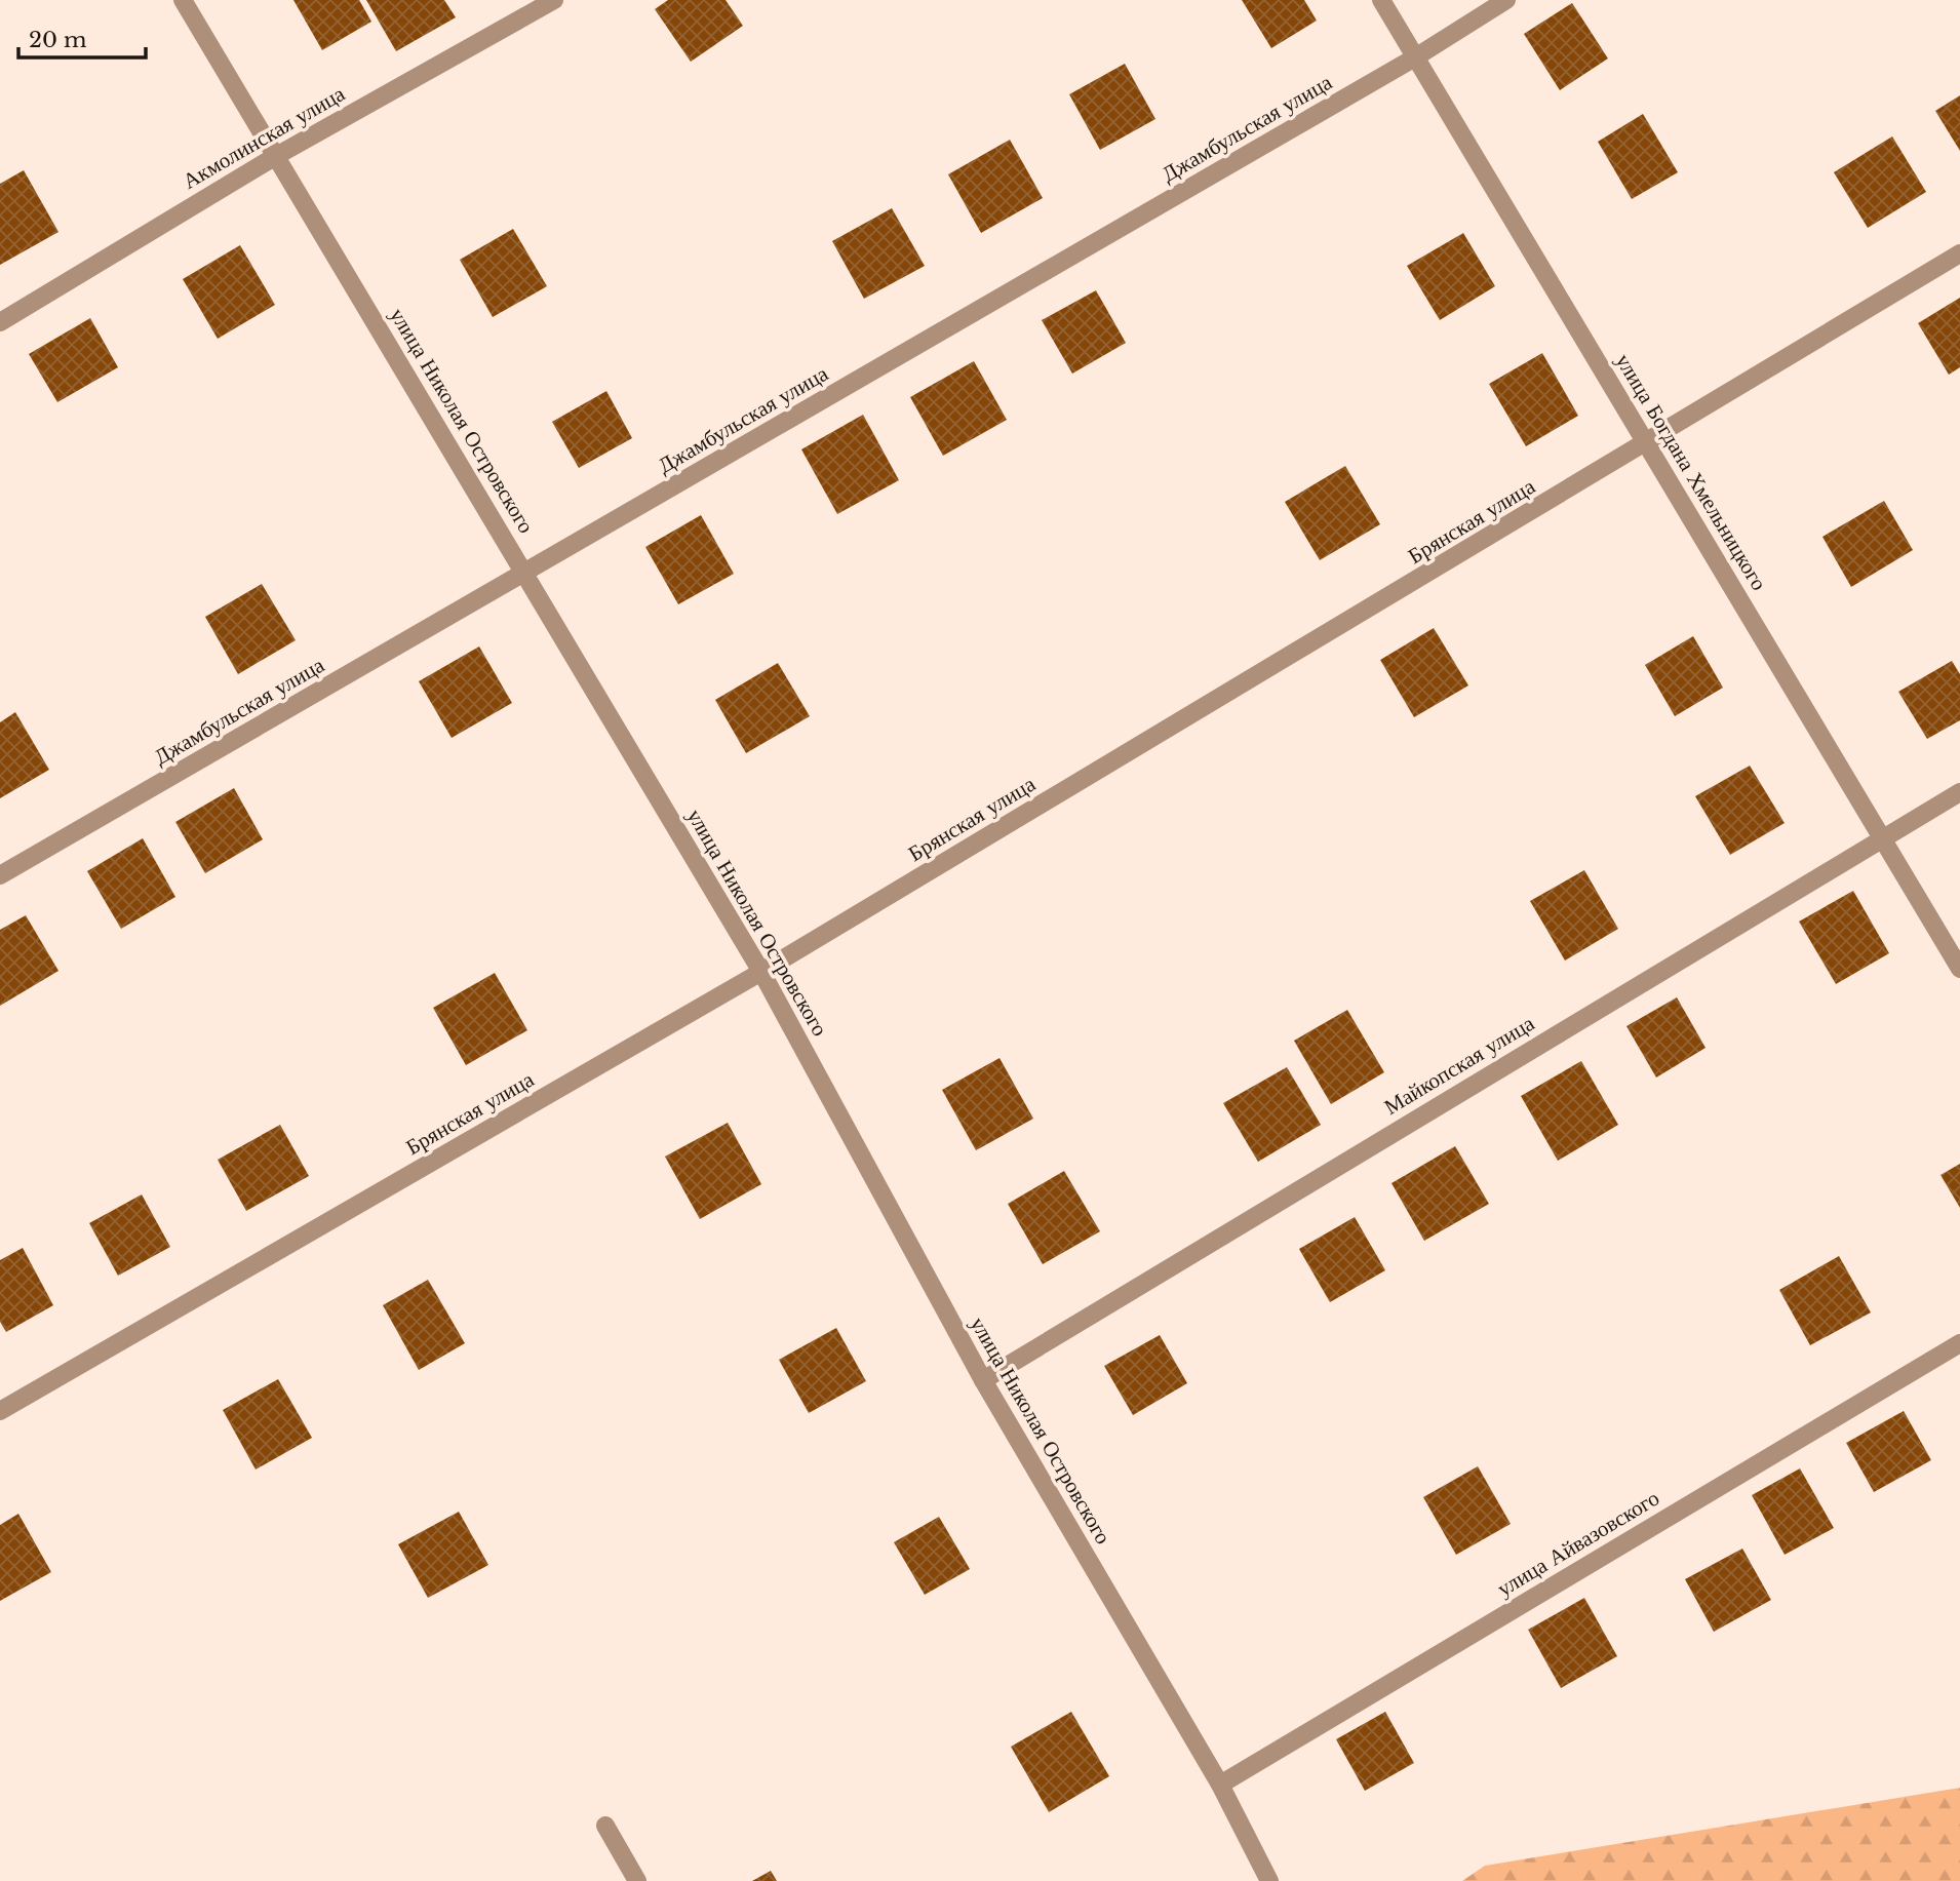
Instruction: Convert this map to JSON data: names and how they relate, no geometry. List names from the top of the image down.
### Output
{
  "streets": {
    "street": [
      "Джамбульская улица",
      "Акмолинская улица",
      "улица Николая Островского",
      "улица Богдана Хмельницкого",
      "Брянская улица",
      "Майкопская улица",
      "улица Айвазовского"
    ]
  },
  "crossings": [
    ["Джамбульская улица", "улица Николая Островского"],
    ["Джамбульская улица", "улица Богдана Хмельницкого"],
    ["Акмолинская улица", "улица Николая Островского"],
    ["улица Николая Островского", "Брянская улица"],
    ["улица Николая Островского", "Майкопская улица"],
    ["улица Николая Островского", "улица Айвазовского"],
    ["улица Богдана Хмельницкого", "Брянская улица"],
    ["улица Богдана Хмельницкого", "Майкопская улица"]
  ],
  "scale_bar": "20 m"
}
